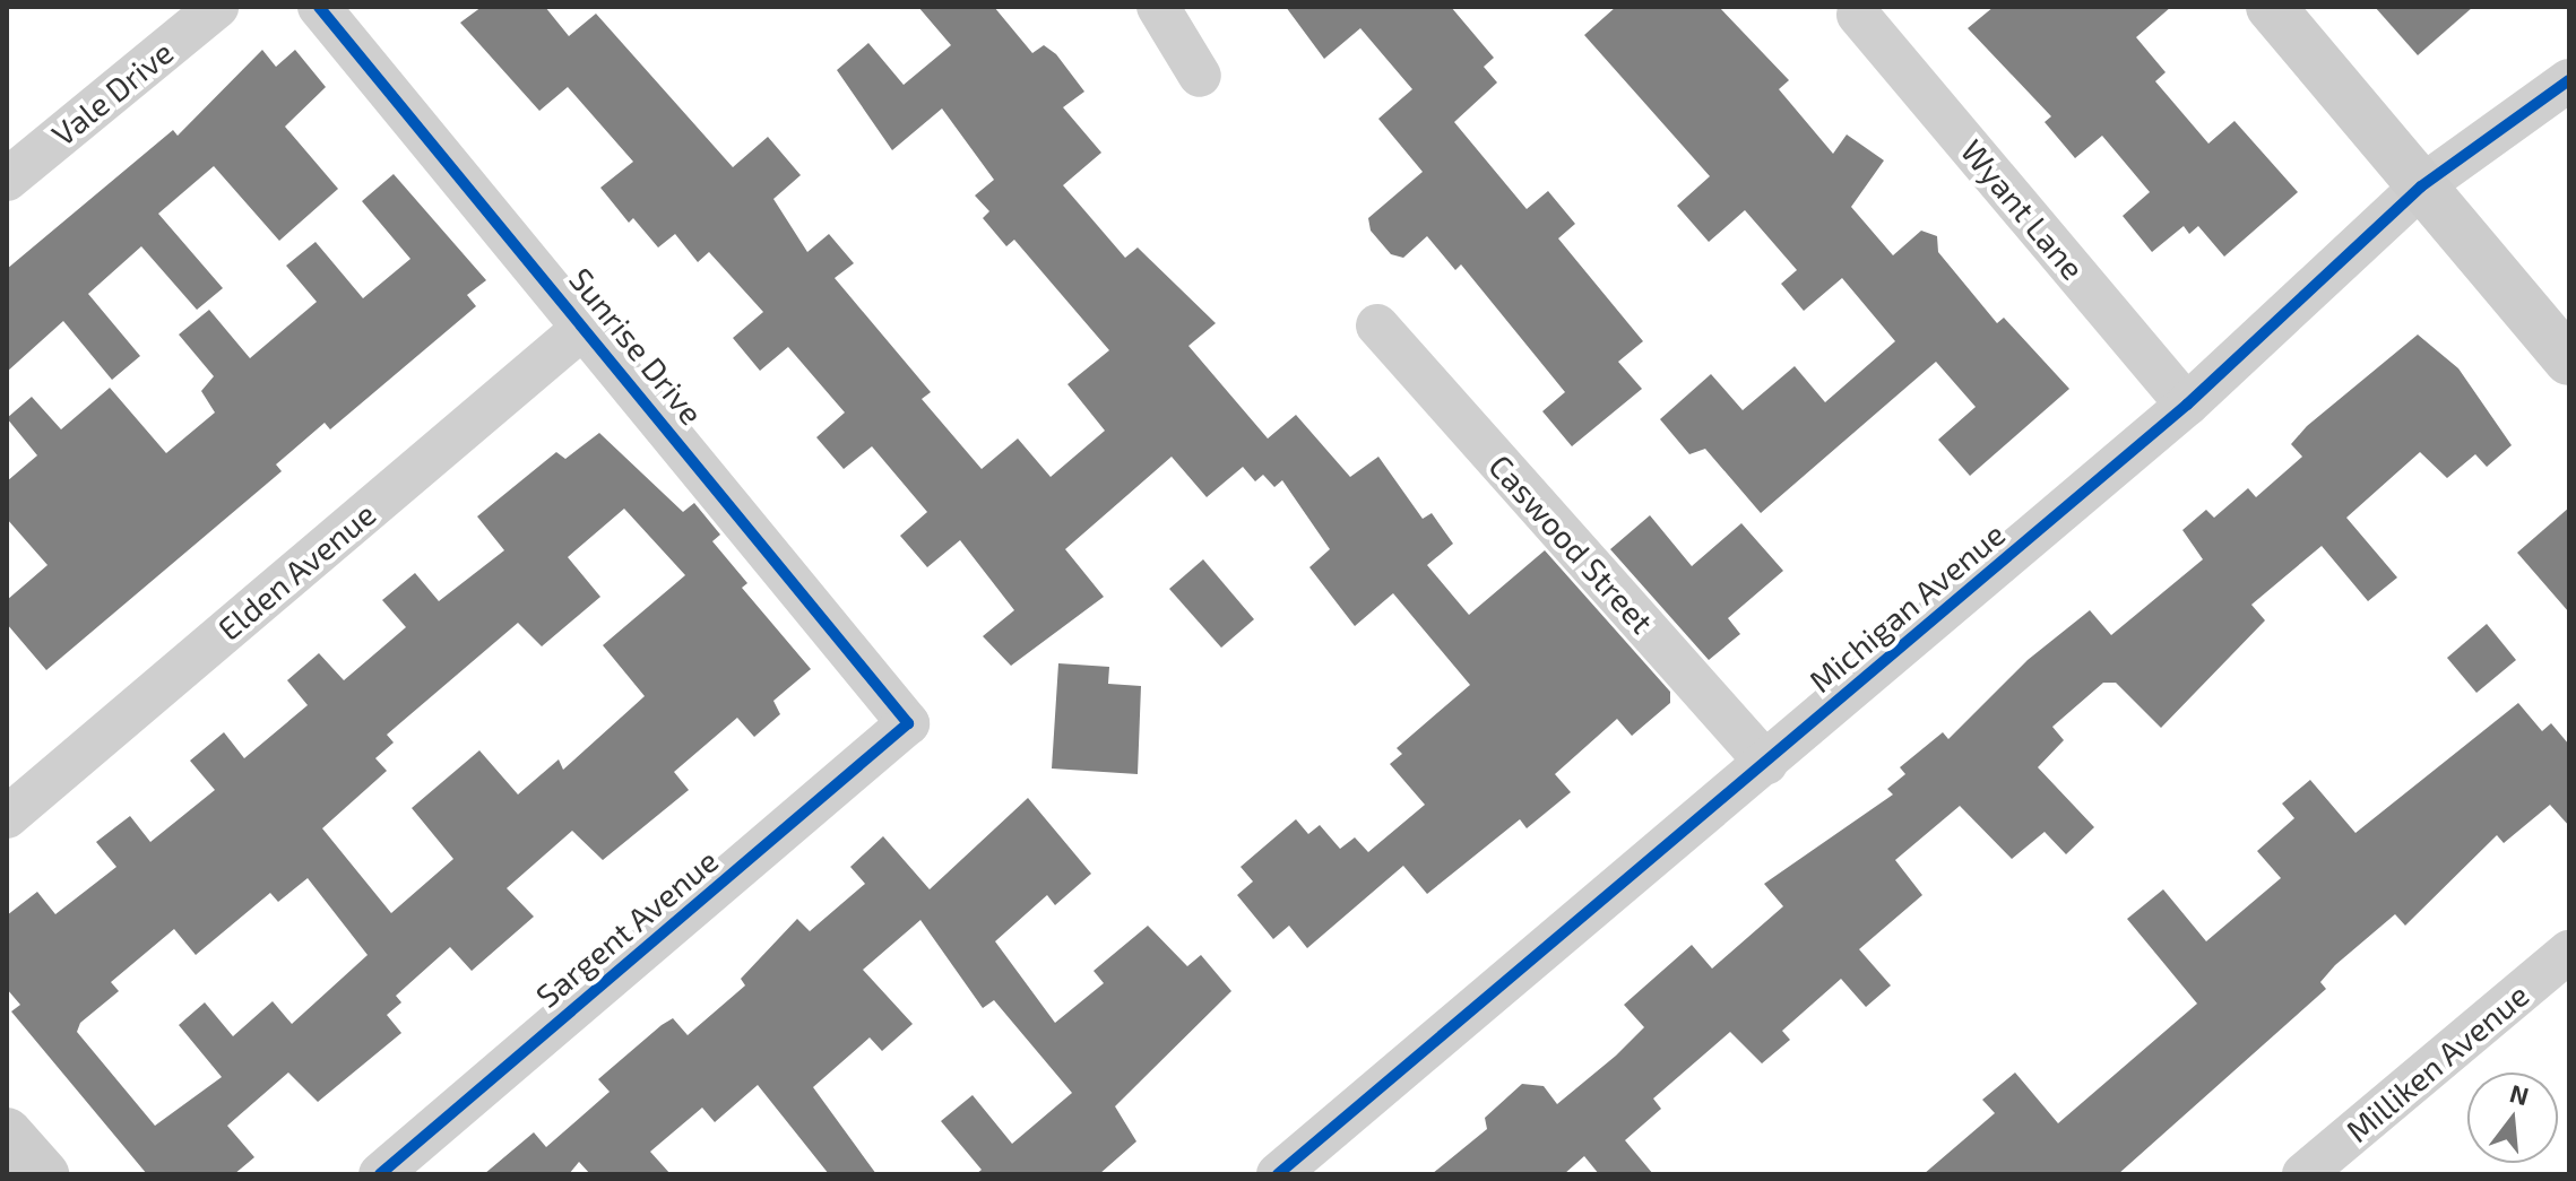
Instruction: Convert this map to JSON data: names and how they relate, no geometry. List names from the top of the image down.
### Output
{
  "streets": {
    "street": [
      "Vale Drive",
      "Wyant Lane",
      "Sunrise Drive",
      "Caswood Street",
      "Elden Avenue",
      "Michigan Avenue",
      "Sargent Avenue",
      "Milliken Avenue"
    ]
  },
  "crossings": [
    ["Wyant Lane", "Michigan Avenue"],
    ["Sunrise Drive", "Elden Avenue"],
    ["Sunrise Drive", "Sargent Avenue"],
    ["Caswood Street", "Michigan Avenue"]
  ],
  "north": "top"
}
